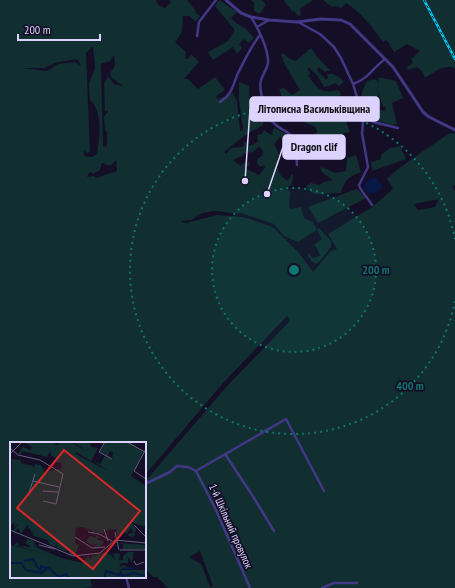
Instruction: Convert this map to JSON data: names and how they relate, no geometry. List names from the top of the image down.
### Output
{
  "streets": {
    "street": ["1-й Шкільний провулок"]
  },
  "places": ["Літописна Васильківщина", "Dragon clif"],
  "scale_bar": "200 m",
  "rings": ["200 m", "400 m"]
}
